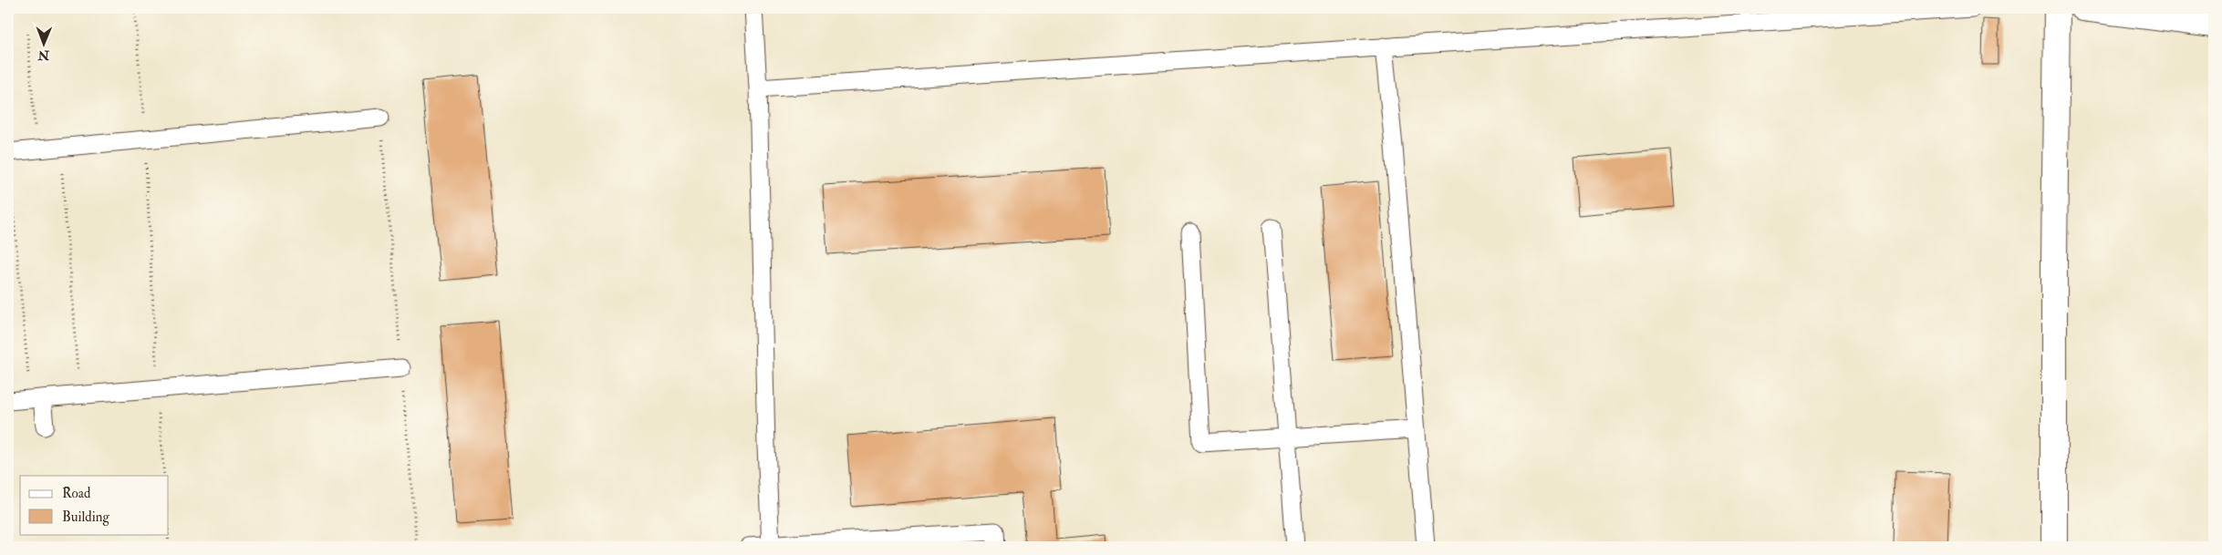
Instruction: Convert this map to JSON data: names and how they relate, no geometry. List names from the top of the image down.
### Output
{
  "legend": ["Road", "Building"],
  "north": "bottom"
}
